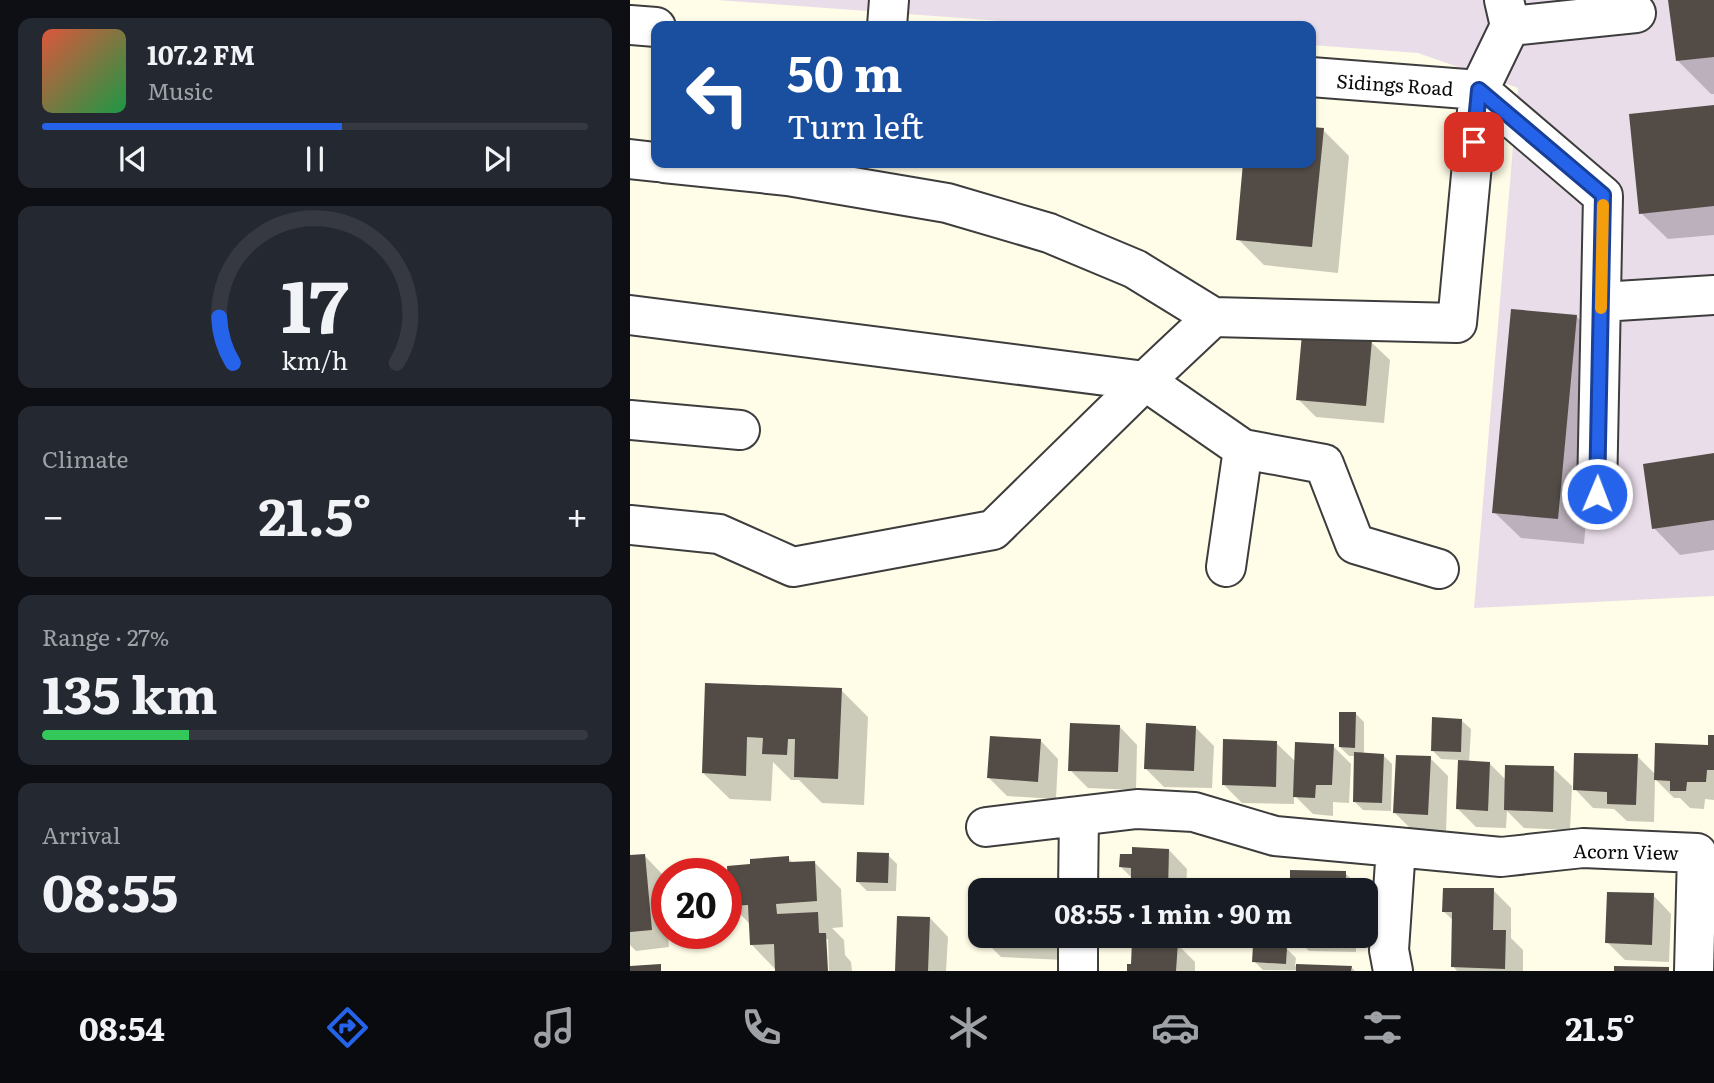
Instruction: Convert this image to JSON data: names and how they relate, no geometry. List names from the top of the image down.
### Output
{
  "streets": {
    "street": ["Sidings Road", "Acorn View"]
  },
  "page": {
    "turn": ["50 m", "Turn left"],
    "song": ["107.2 FM", "Music"],
    "tile": [
      "Climate",
      ["Range · 27%", "135 km"],
      ["Arrival", "08:55"]
    ],
    "heat": ["−", "21.5°", "+"],
    "limit": "20",
    "trip": "08:55 · 1 min · 90 m",
    "tabs": ["08:54", "21.5°"],
    "gauge": ["17", "km/h"]
  }
}
